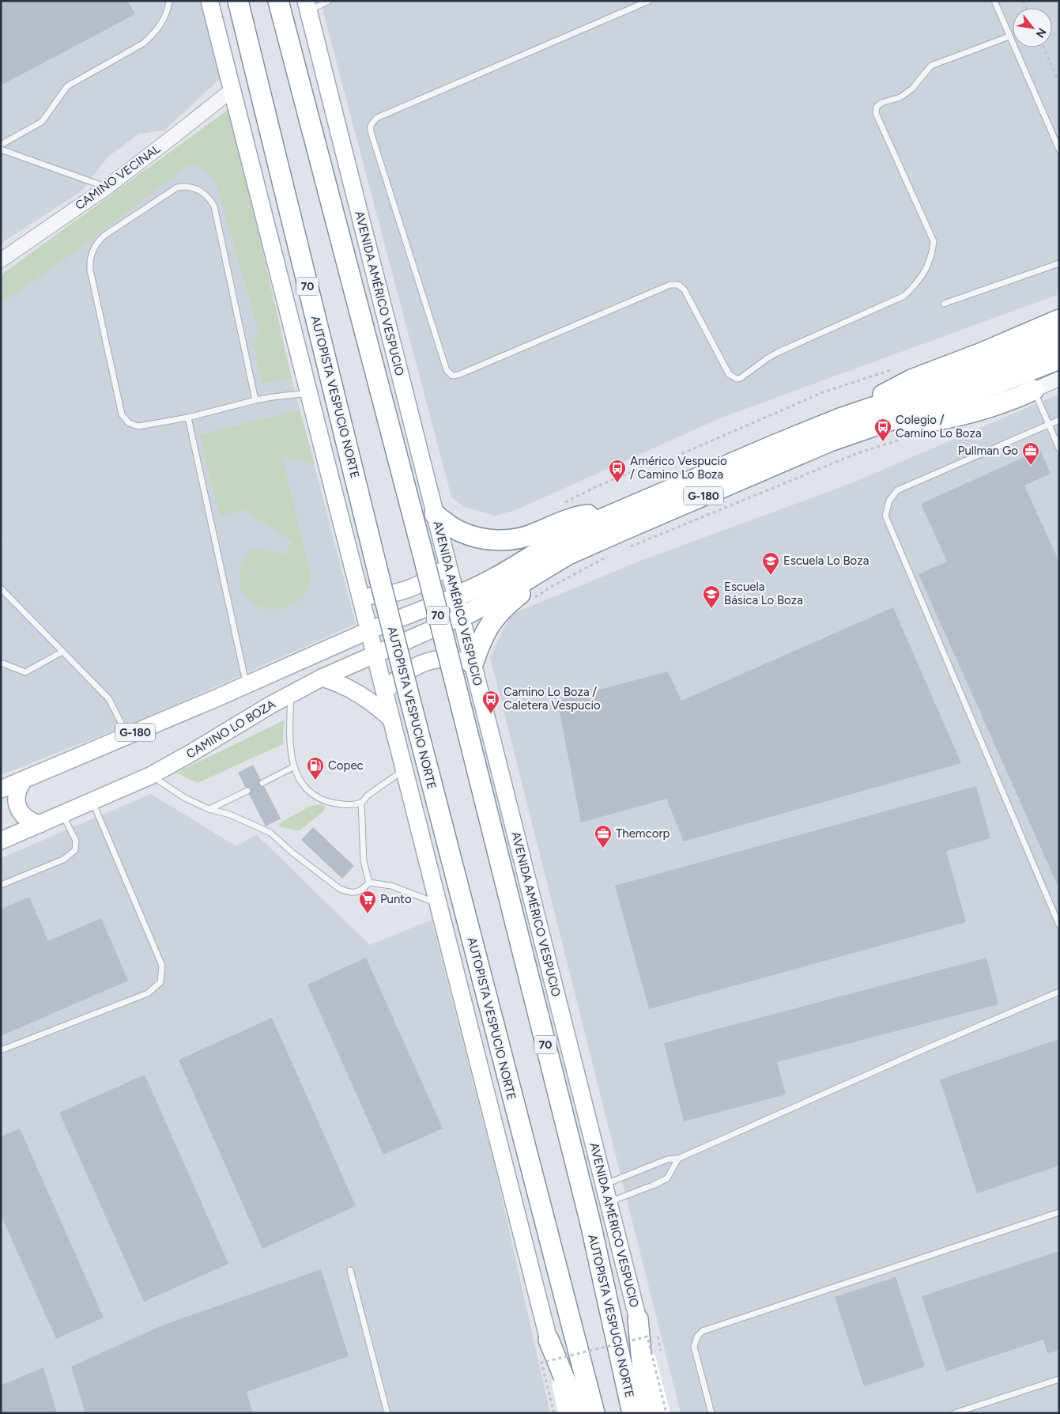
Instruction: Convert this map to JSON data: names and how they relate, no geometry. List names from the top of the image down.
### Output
{
  "streets": {
    "highway": ["70", "AUTOPISTA VESPUCIO NORTE", "G-180"],
    "main road": ["AVENIDA AMÉRICO VESPUCIO", "CAMINO LO BOZA"],
    "street": ["CAMINO VECINAL"]
  },
  "crossings": [
    ["AVENIDA AMÉRICO VESPUCIO", "G-180"],
    ["AVENIDA AMÉRICO VESPUCIO", "CAMINO LO BOZA"],
    ["G-180", "CAMINO LO BOZA"]
  ],
  "places": {
    "bus stop": ["Colegio / Camino Lo Boza", "Américo Vespucio / Camino Lo Boza", "Camino Lo Boza / Caletera Vespucio"],
    "office": ["Pullman Go", "Themcorp"],
    "school or university": ["Escuela Lo Boza", "Escuela Básica Lo Boza"],
    "fuel station": ["Copec"],
    "supermarket": ["Punto"]
  },
  "north": "bottom right"
}
